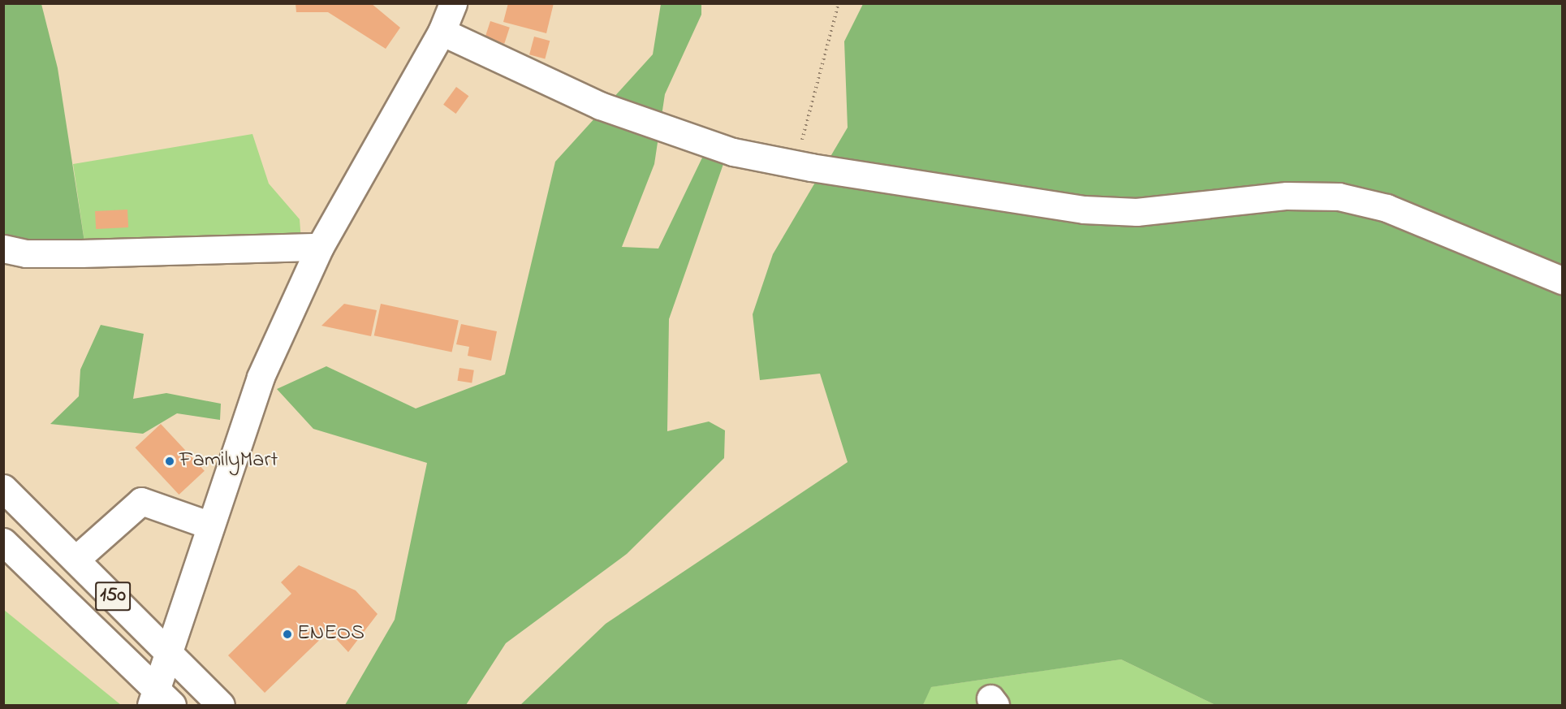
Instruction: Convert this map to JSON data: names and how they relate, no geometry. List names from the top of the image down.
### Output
{
  "streets": {
    "main road": ["150"]
  },
  "places": ["FamilyMart", "ENEOS"]
}
